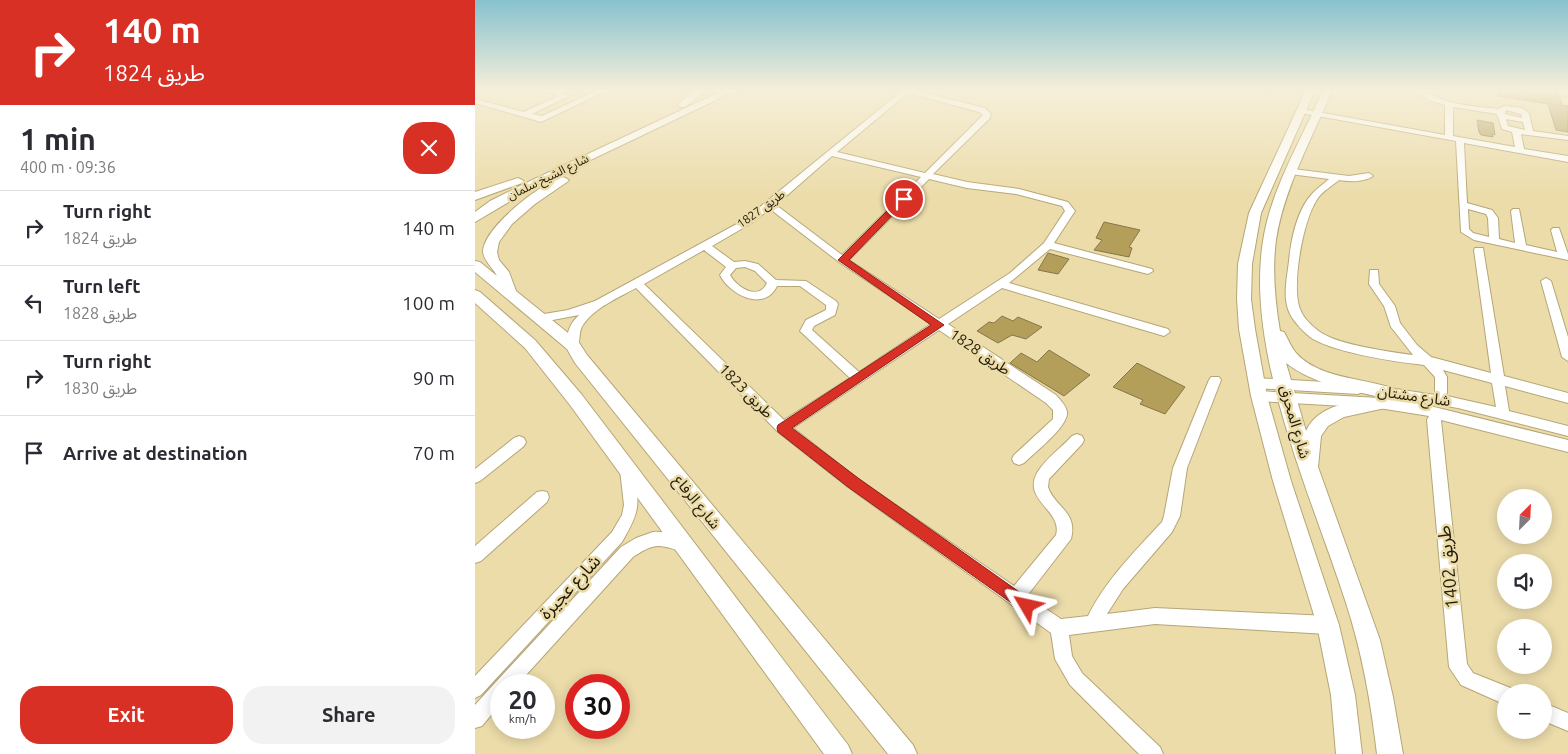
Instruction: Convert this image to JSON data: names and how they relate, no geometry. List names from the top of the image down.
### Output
{
  "streets": {
    "main road": ["شارع الشيخ سلمان", "شارع المحرق", "شارع الرفاع"],
    "street": [
      "طريق 1827",
      "طريق 1828",
      "طريق 1823",
      "شارع مشتان",
      "طريق 1402",
      "شارع عجيرة"
    ]
  },
  "crossings": [
    ["طريق 1827", "طريق 1828"],
    ["طريق 1827", "طريق 1823"],
    ["طريق 1827", "شارع الرفاع"],
    ["شارع مشتان", "شارع المحرق"],
    ["شارع مشتان", "طريق 1402"]
  ],
  "north": "top right",
  "page": {
    "turn": ["140 m", "طريق 1824"],
    "heading": ["1 min", "400 m · 09:36"],
    "list": [
      {
        "name": "Turn right",
        "note": "طريق 1824",
        "value": "140 m"
      },
      {
        "name": "Turn left",
        "note": "طريق 1828",
        "value": "100 m"
      },
      {
        "name": "Turn right",
        "note": "طريق 1830",
        "value": "90 m"
      },
      {
        "name": "Arrive at destination",
        "value": "70 m"
      }
    ],
    "map_buttons": ["+", "−"],
    "speed": "20 km/h",
    "limit": "30",
    "buttons": ["Exit", "Share"]
  }
}
